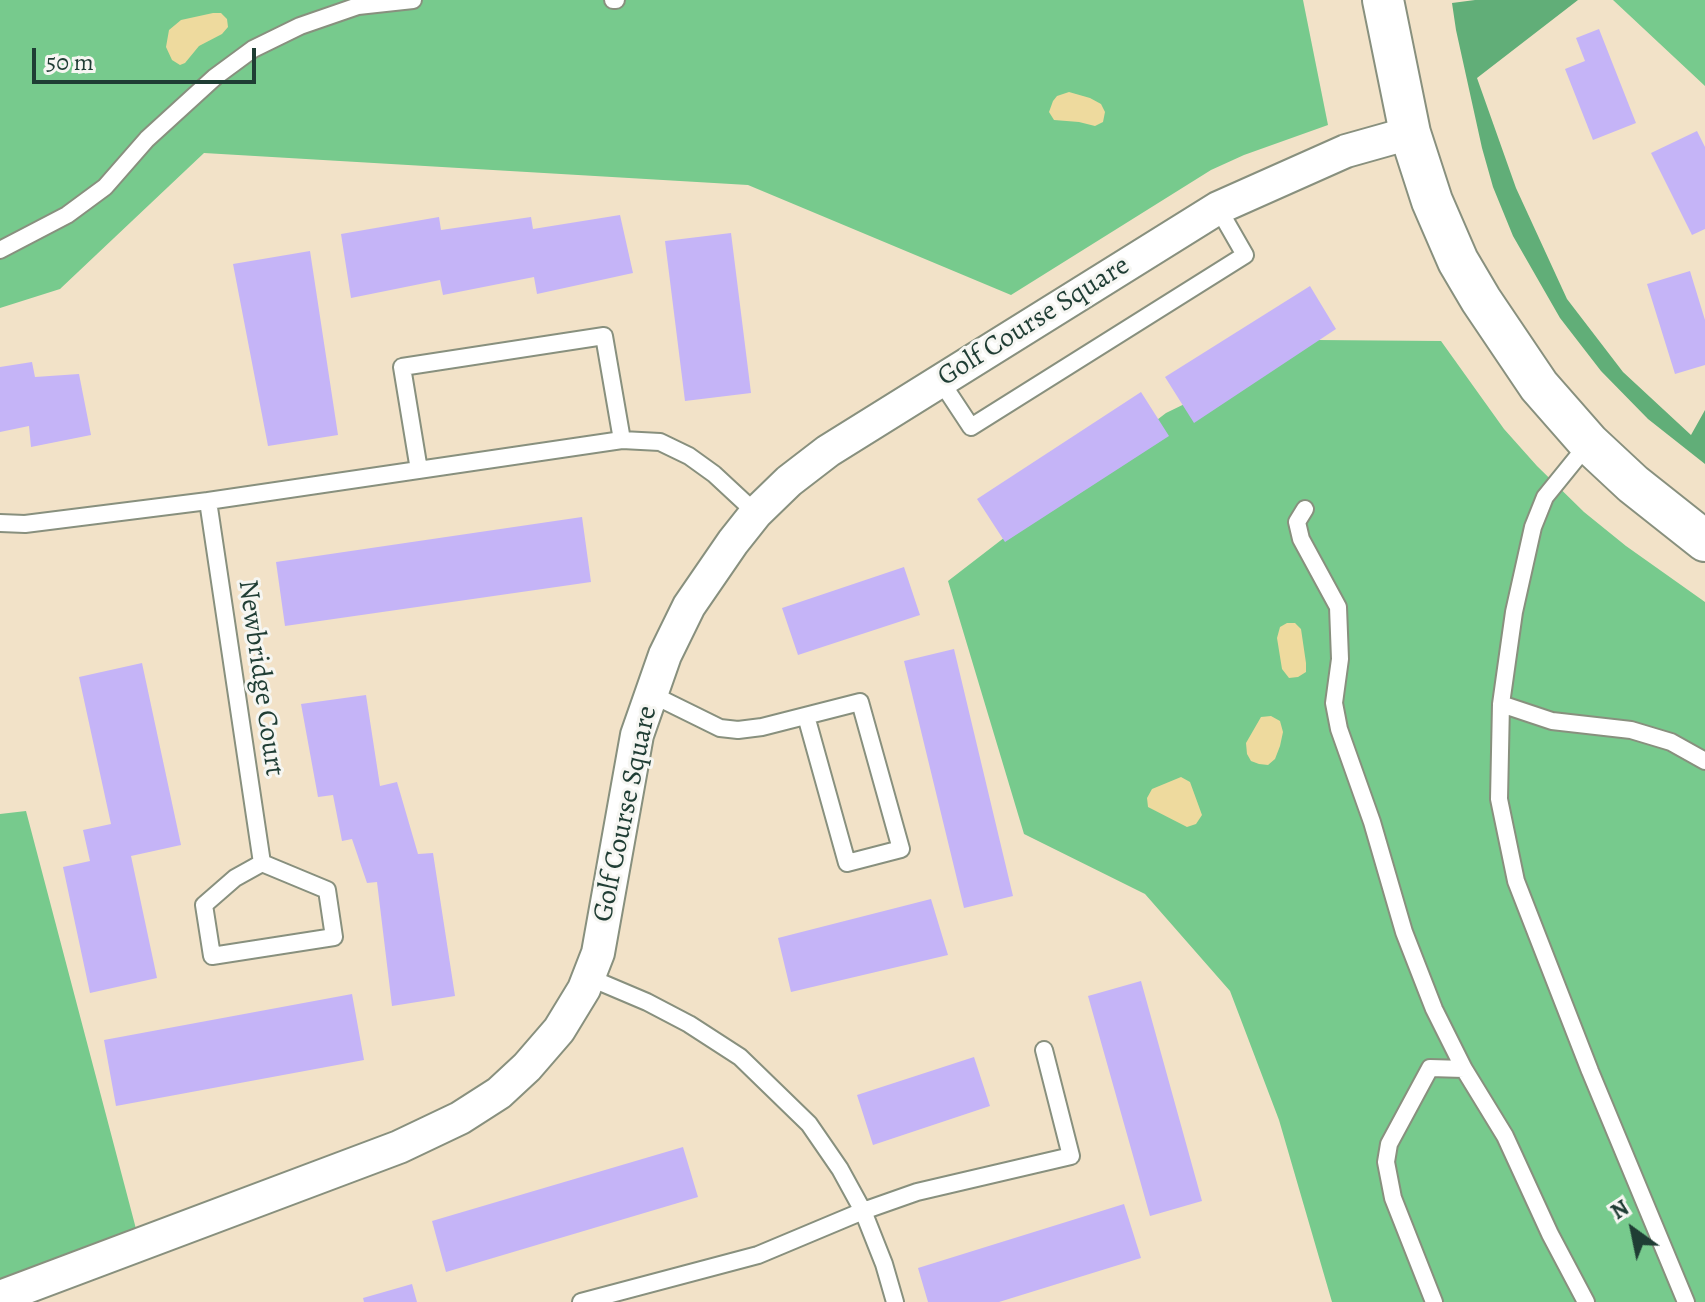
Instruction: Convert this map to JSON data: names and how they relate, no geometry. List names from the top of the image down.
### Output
{
  "streets": {
    "street": ["Golf Course Square"],
    "lane": ["Newbridge Court"]
  },
  "scale_bar": "50 m",
  "north": "top left"
}
